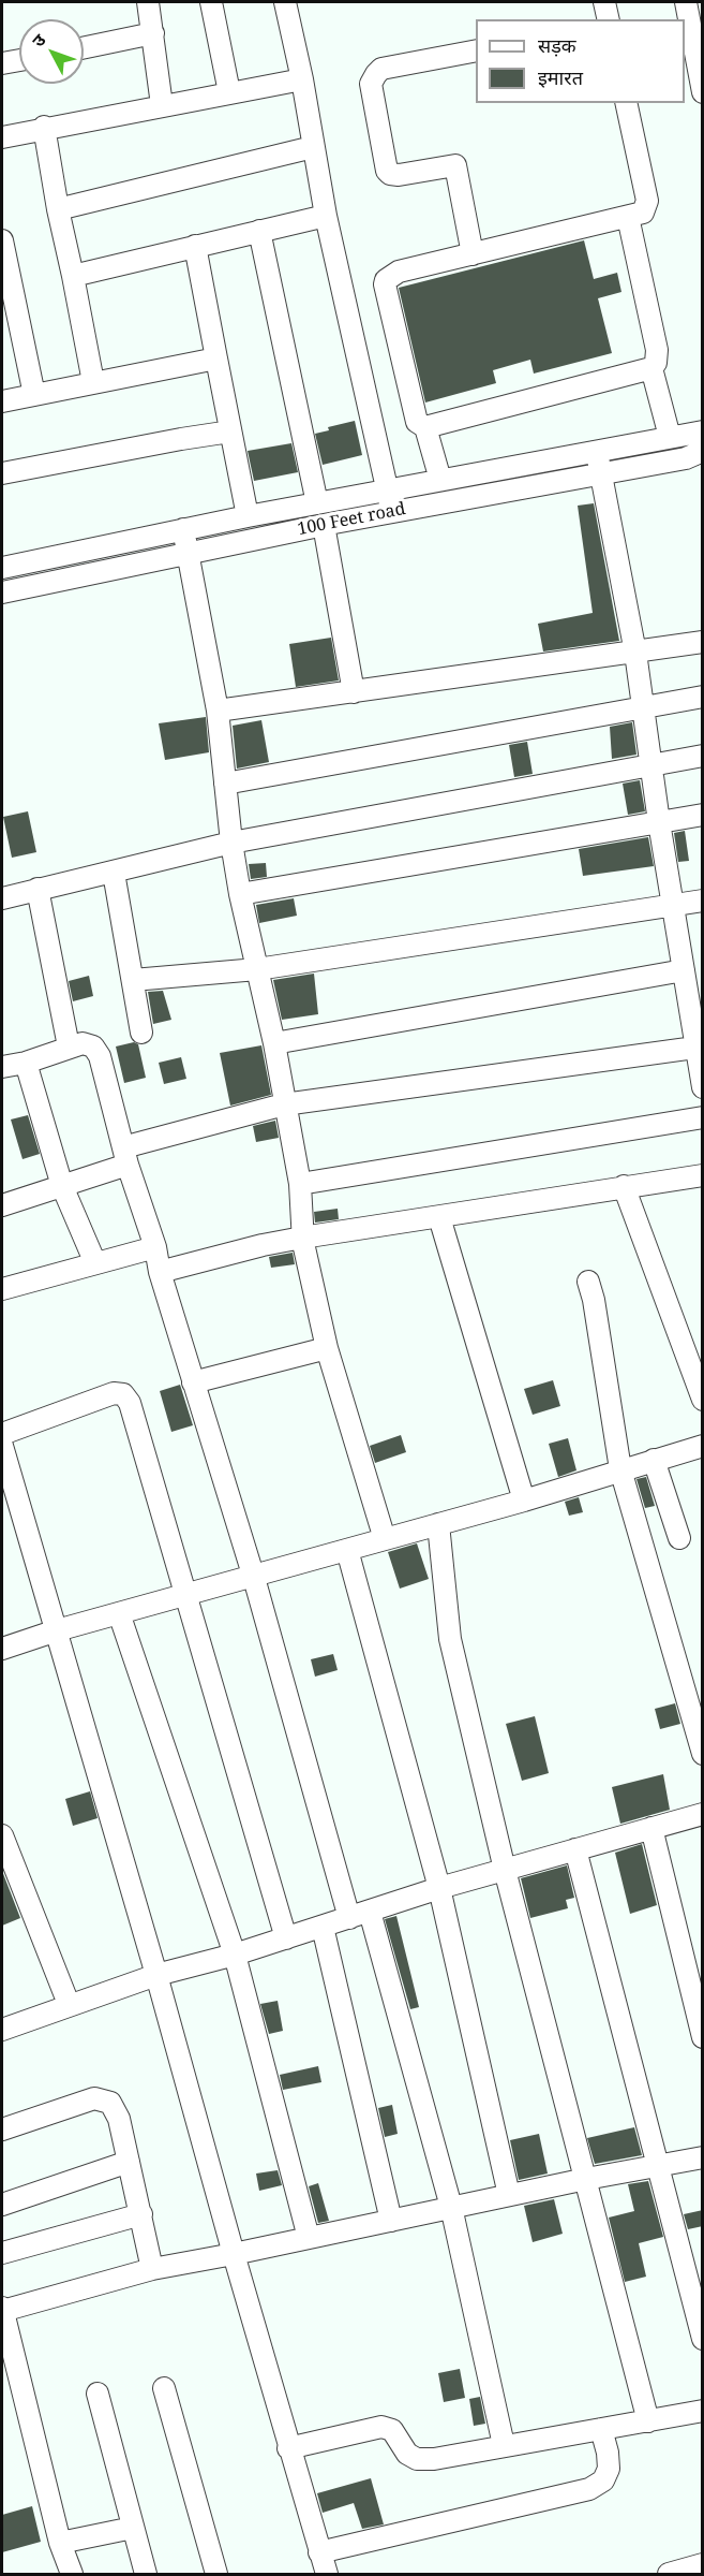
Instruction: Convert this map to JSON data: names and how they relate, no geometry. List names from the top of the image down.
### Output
{
  "streets": {
    "street": ["100 Feet road"]
  },
  "legend": ["सड़क", "इमारत"],
  "north": "top left"
}
